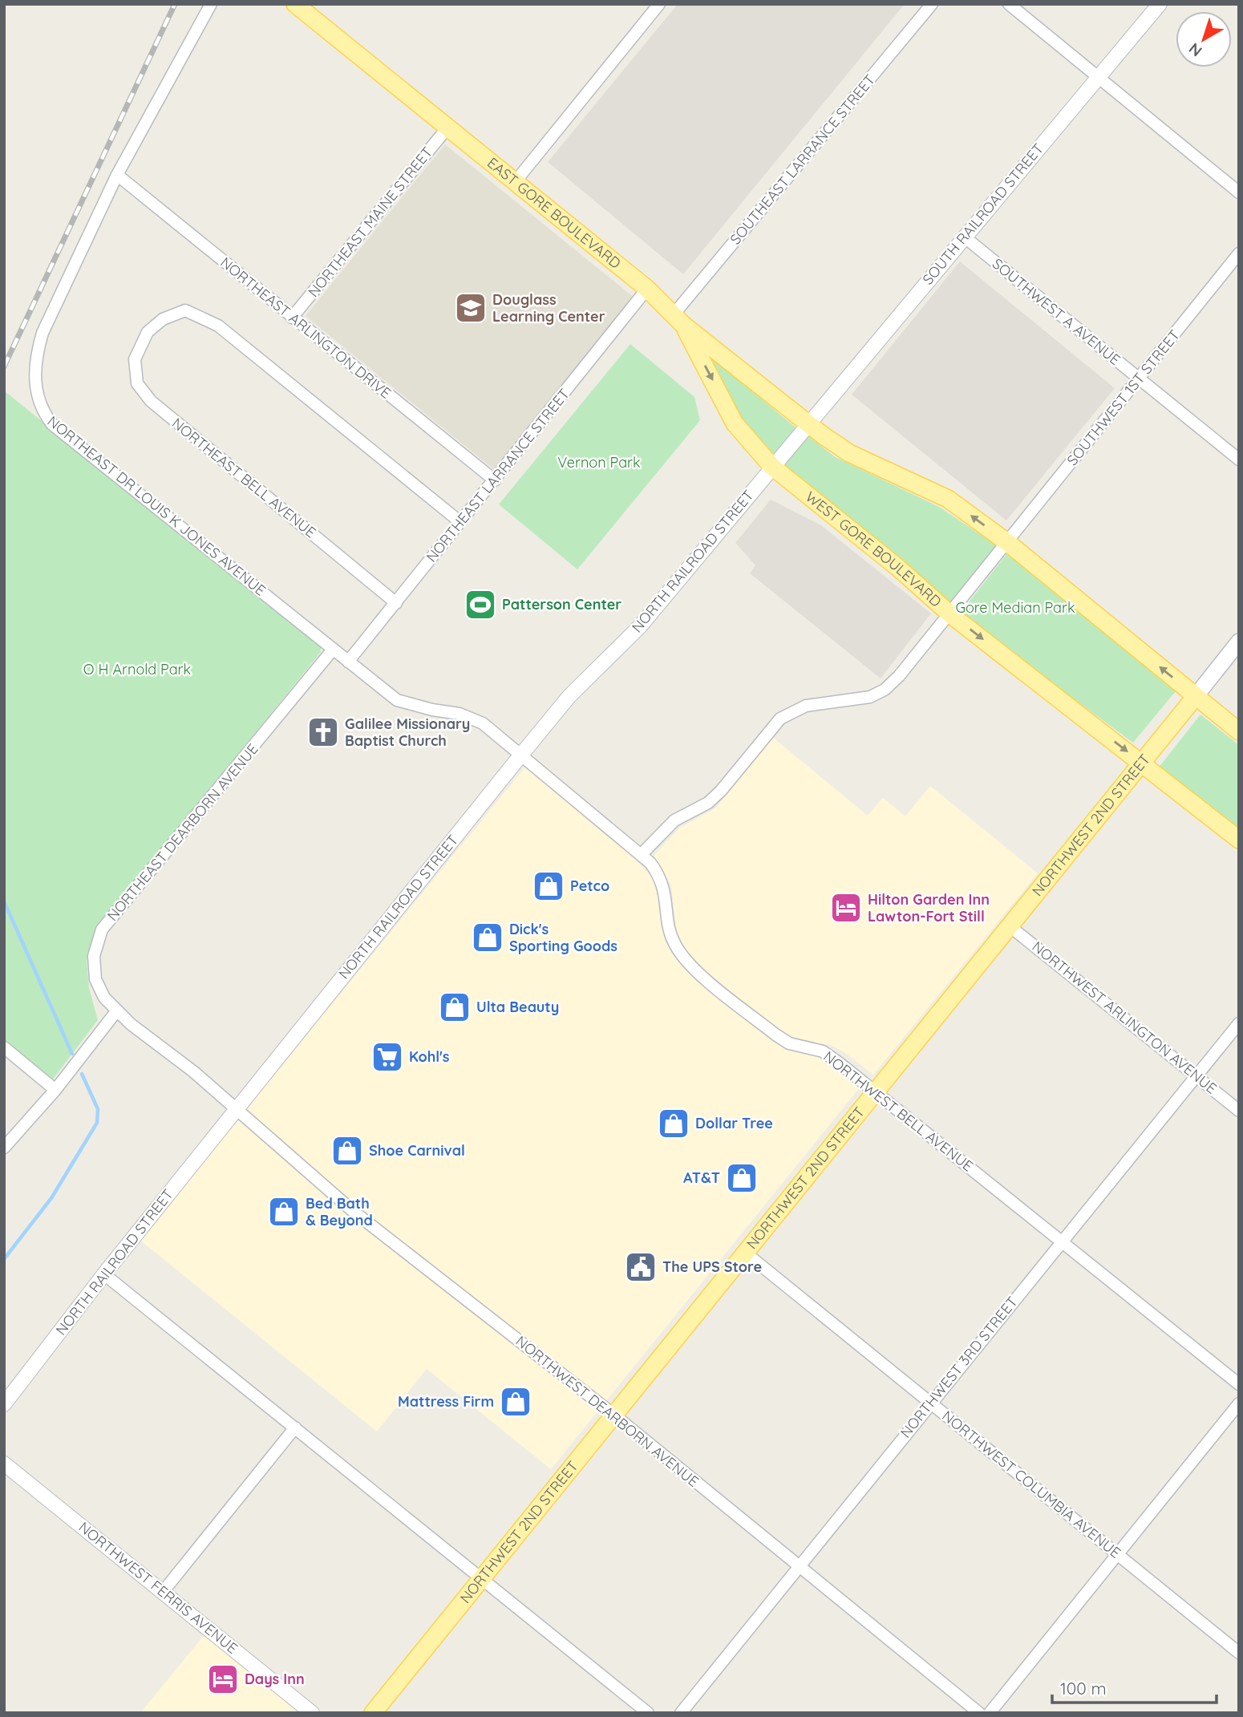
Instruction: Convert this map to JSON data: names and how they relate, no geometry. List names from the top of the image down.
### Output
{
  "streets": {
    "main road": ["EAST GORE BOULEVARD", "WEST GORE BOULEVARD", "NORTHWEST 2ND STREET"],
    "street": [
      "SOUTHEAST LARRANCE STREET",
      "SOUTH RAILROAD STREET",
      "NORTHEAST MAINE STREET",
      "SOUTHWEST A AVENUE",
      "NORTHEAST ARLINGTON DRIVE",
      "SOUTHWEST 1ST STREET",
      "NORTHEAST LARRANCE STREET",
      "NORTHEAST BELL AVENUE",
      "NORTHEAST DR LOUIS K JONES AVENUE",
      "NORTH RAILROAD STREET",
      "NORTHEAST DEARBORN AVENUE",
      "NORTHWEST ARLINGTON AVENUE",
      "NORTHWEST BELL AVENUE",
      "NORTHWEST 3RD STREET",
      "NORTHWEST DEARBORN AVENUE",
      "NORTHWEST COLUMBIA AVENUE",
      "NORTHWEST FERRIS AVENUE"
    ]
  },
  "crossings": [
    ["SOUTHEAST LARRANCE STREET", "EAST GORE BOULEVARD"],
    ["SOUTHEAST LARRANCE STREET", "WEST GORE BOULEVARD"],
    ["EAST GORE BOULEVARD", "SOUTH RAILROAD STREET"],
    ["EAST GORE BOULEVARD", "NORTHEAST MAINE STREET"],
    ["EAST GORE BOULEVARD", "NORTHEAST LARRANCE STREET"],
    ["EAST GORE BOULEVARD", "WEST GORE BOULEVARD"],
    ["EAST GORE BOULEVARD", "NORTH RAILROAD STREET"],
    ["SOUTH RAILROAD STREET", "SOUTHWEST A AVENUE"],
    ["SOUTH RAILROAD STREET", "NORTH RAILROAD STREET"],
    ["NORTHEAST MAINE STREET", "NORTHEAST ARLINGTON DRIVE"],
    ["SOUTHWEST A AVENUE", "SOUTHWEST 1ST STREET"],
    ["NORTHEAST ARLINGTON DRIVE", "NORTHEAST LARRANCE STREET"],
    ["NORTHEAST ARLINGTON DRIVE", "NORTHEAST DR LOUIS K JONES AVENUE"],
    ["SOUTHWEST 1ST STREET", "WEST GORE BOULEVARD"],
    ["SOUTHWEST 1ST STREET", "NORTHWEST BELL AVENUE"],
    ["NORTHEAST LARRANCE STREET", "NORTHEAST BELL AVENUE"],
    ["NORTHEAST DR LOUIS K JONES AVENUE", "NORTHEAST DEARBORN AVENUE"],
    ["WEST GORE BOULEVARD", "NORTH RAILROAD STREET"],
    ["WEST GORE BOULEVARD", "NORTHWEST 2ND STREET"],
    ["NORTH RAILROAD STREET", "NORTHEAST DEARBORN AVENUE"],
    ["NORTH RAILROAD STREET", "NORTHWEST BELL AVENUE"],
    ["NORTH RAILROAD STREET", "NORTHWEST DEARBORN AVENUE"],
    ["NORTHWEST 2ND STREET", "NORTHWEST ARLINGTON AVENUE"],
    ["NORTHWEST 2ND STREET", "NORTHWEST BELL AVENUE"],
    ["NORTHWEST 2ND STREET", "NORTHWEST DEARBORN AVENUE"],
    ["NORTHWEST 2ND STREET", "NORTHWEST COLUMBIA AVENUE"],
    ["NORTHEAST DEARBORN AVENUE", "NORTHWEST DEARBORN AVENUE"],
    ["NORTHWEST ARLINGTON AVENUE", "NORTHWEST 3RD STREET"],
    ["NORTHWEST BELL AVENUE", "NORTHWEST 3RD STREET"],
    ["NORTHWEST 3RD STREET", "NORTHWEST DEARBORN AVENUE"],
    ["NORTHWEST 3RD STREET", "NORTHWEST COLUMBIA AVENUE"]
  ],
  "parks": ["Vernon Park", "Gore Median Park", "O H Arnold Park"],
  "places": {
    "school or university": ["Douglass Learning Center"],
    "sports": ["Patterson Center"],
    "church": ["Galilee Missionary Baptist Church"],
    "shop": [
      "Petco",
      "Dick's Sporting Goods",
      "Ulta Beauty",
      "Dollar Tree",
      "Shoe Carnival",
      "AT&T",
      "Bed Bath & Beyond",
      "Mattress Firm"
    ],
    "hotel": ["Hilton Garden Inn Lawton-Fort Still", "Days Inn"],
    "supermarket": ["Kohl's"],
    "public building": ["The UPS Store"]
  },
  "scale_bar": "100 m",
  "north": "bottom left"
}
